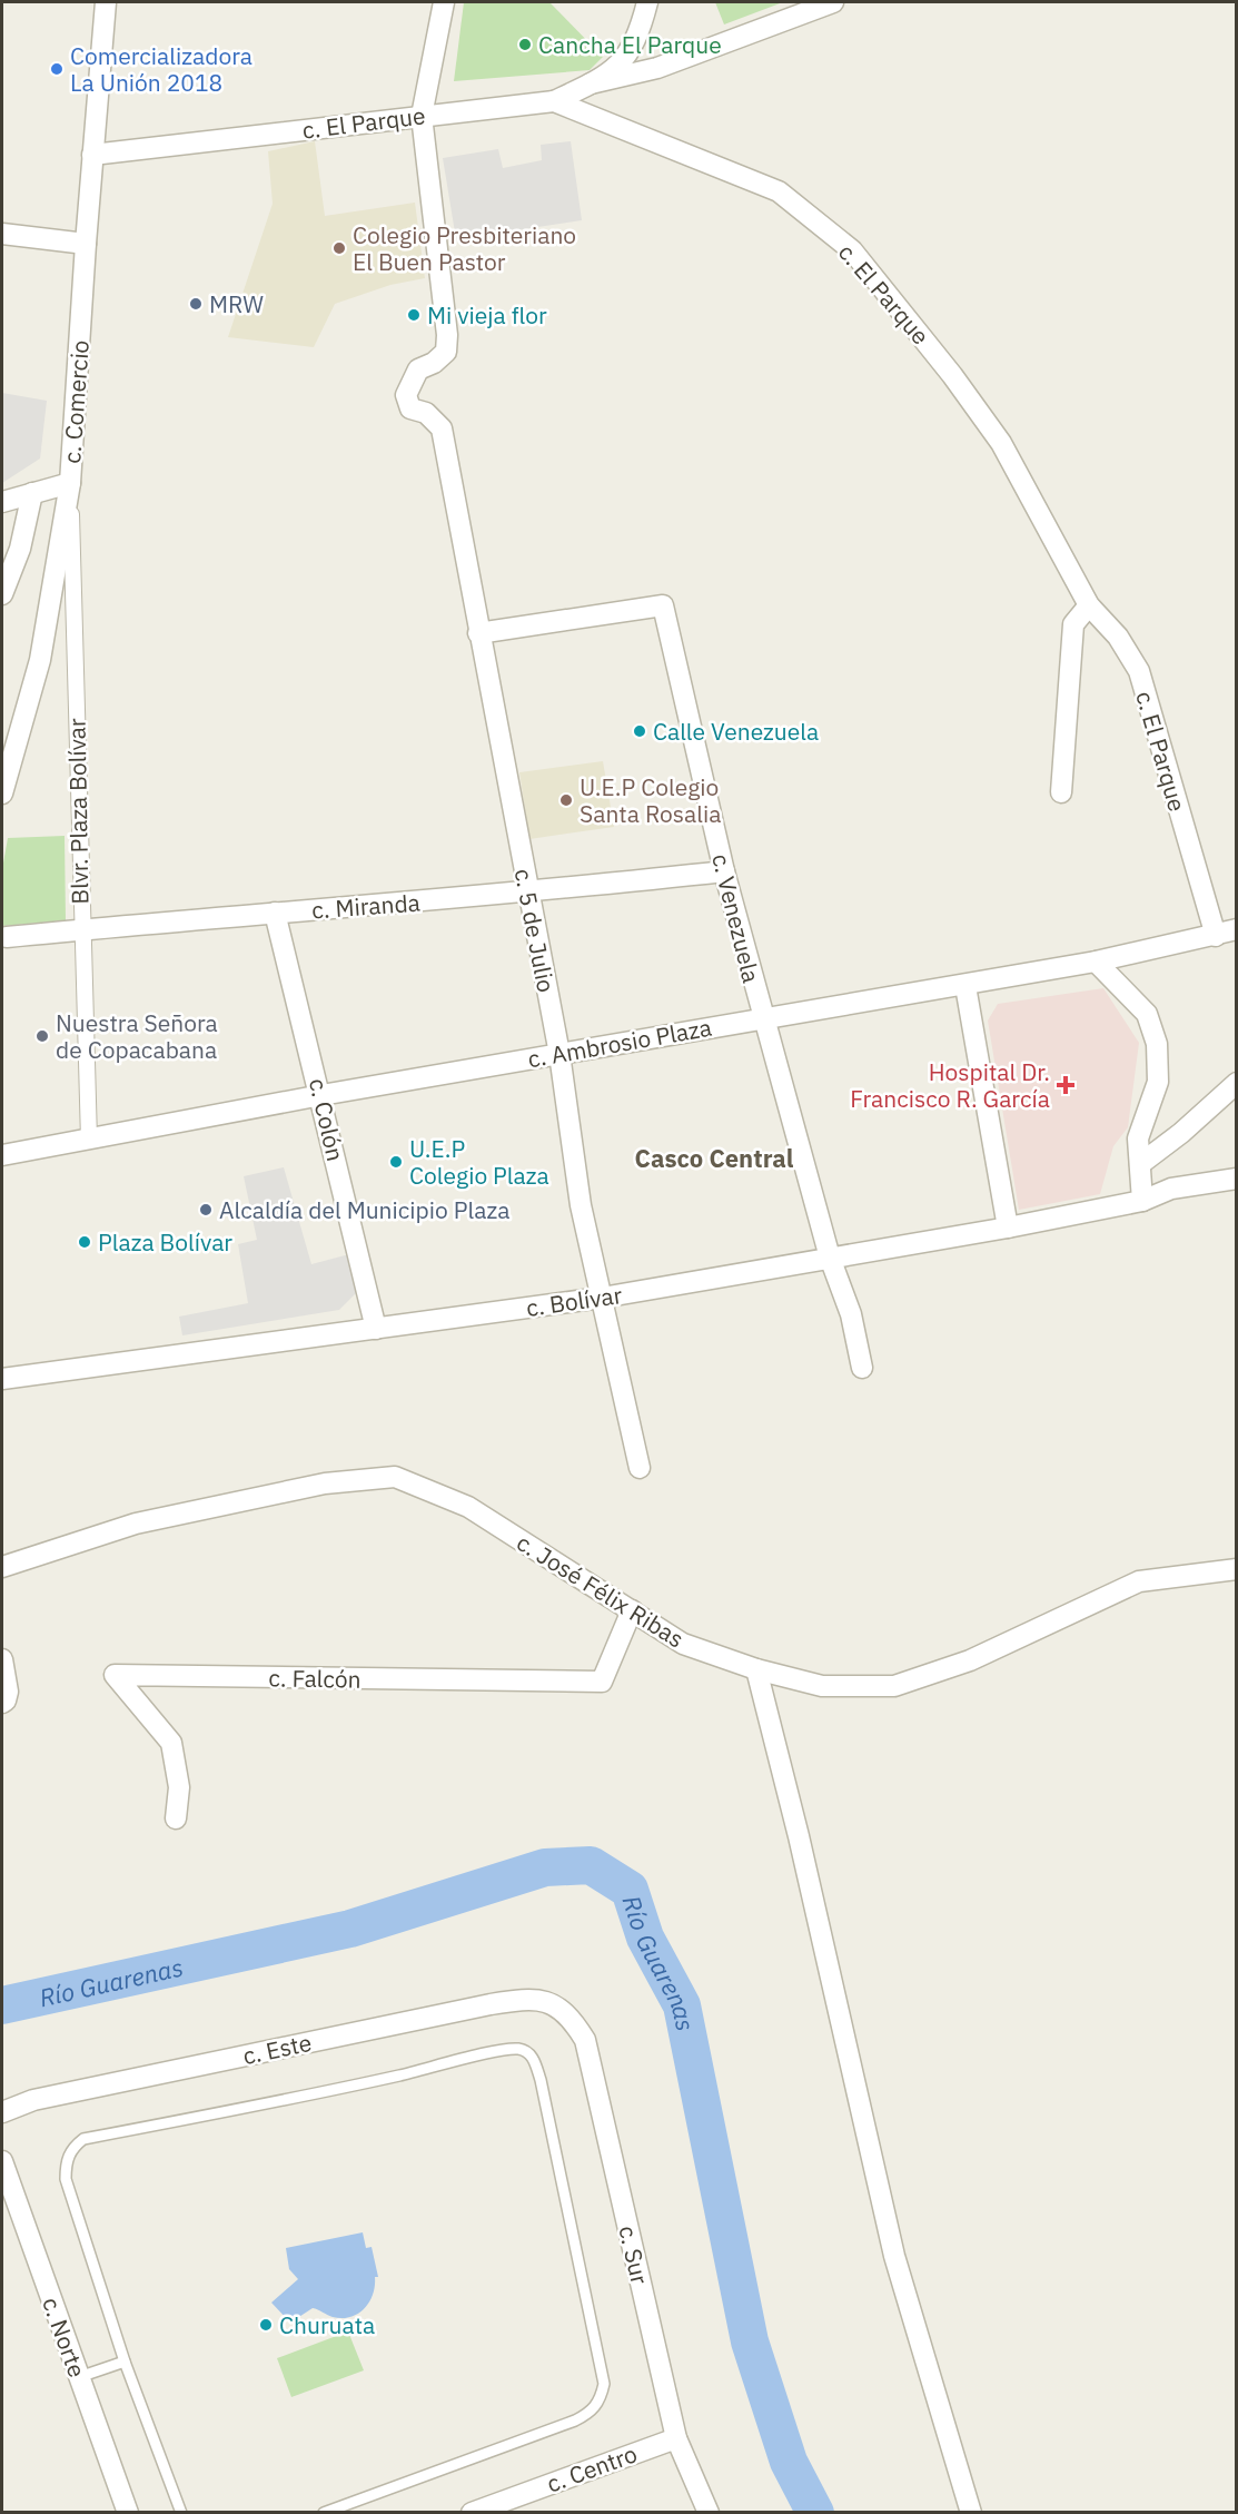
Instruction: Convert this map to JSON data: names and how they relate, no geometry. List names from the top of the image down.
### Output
{
  "streets": {
    "street": [
      "c. El Parque",
      "c. Comercio",
      "Blvr. Plaza Bolívar",
      "c. Miranda",
      "c. Venezuela",
      "c. 5 de Julio",
      "c. Ambrosio Plaza",
      "c. Colón",
      "c. Bolívar",
      "c. José Félix Ribas",
      "c. Falcón",
      "c. Este",
      "c. Sur",
      "c. Norte",
      "c. Centro"
    ]
  },
  "crossings": [
    ["c. El Parque", "c. Comercio"],
    ["c. El Parque", "c. 5 de Julio"],
    ["c. El Parque", "c. Ambrosio Plaza"],
    ["c. Comercio", "Blvr. Plaza Bolívar"],
    ["Blvr. Plaza Bolívar", "c. Miranda"],
    ["Blvr. Plaza Bolívar", "c. Ambrosio Plaza"],
    ["c. Miranda", "c. Venezuela"],
    ["c. Miranda", "c. 5 de Julio"],
    ["c. Miranda", "c. Colón"],
    ["c. Venezuela", "c. 5 de Julio"],
    ["c. Venezuela", "c. Ambrosio Plaza"],
    ["c. Venezuela", "c. Bolívar"],
    ["c. 5 de Julio", "c. Ambrosio Plaza"],
    ["c. 5 de Julio", "c. Bolívar"],
    ["c. Ambrosio Plaza", "c. Colón"],
    ["c. Colón", "c. Bolívar"],
    ["c. José Félix Ribas", "c. Falcón"],
    ["c. Este", "c. Sur"],
    ["c. Sur", "c. Centro"]
  ],
  "districts": ["Casco Central"],
  "water": ["Río Guarenas"],
  "places": {
    "other": [
      "Cancha El Parque",
      "Comercializadora La Unión 2018",
      "Colegio Presbiteriano El Buen Pastor",
      "MRW",
      "Mi vieja flor",
      "Calle Venezuela",
      "U.E.P Colegio Santa Rosalia",
      "Nuestra Señora de Copacabana",
      "U.E.P Colegio Plaza",
      "Alcaldía del Municipio Plaza",
      "Plaza Bolívar",
      "Churuata"
    ],
    "health": ["Hospital Dr. Francisco R. García"]
  }
}
